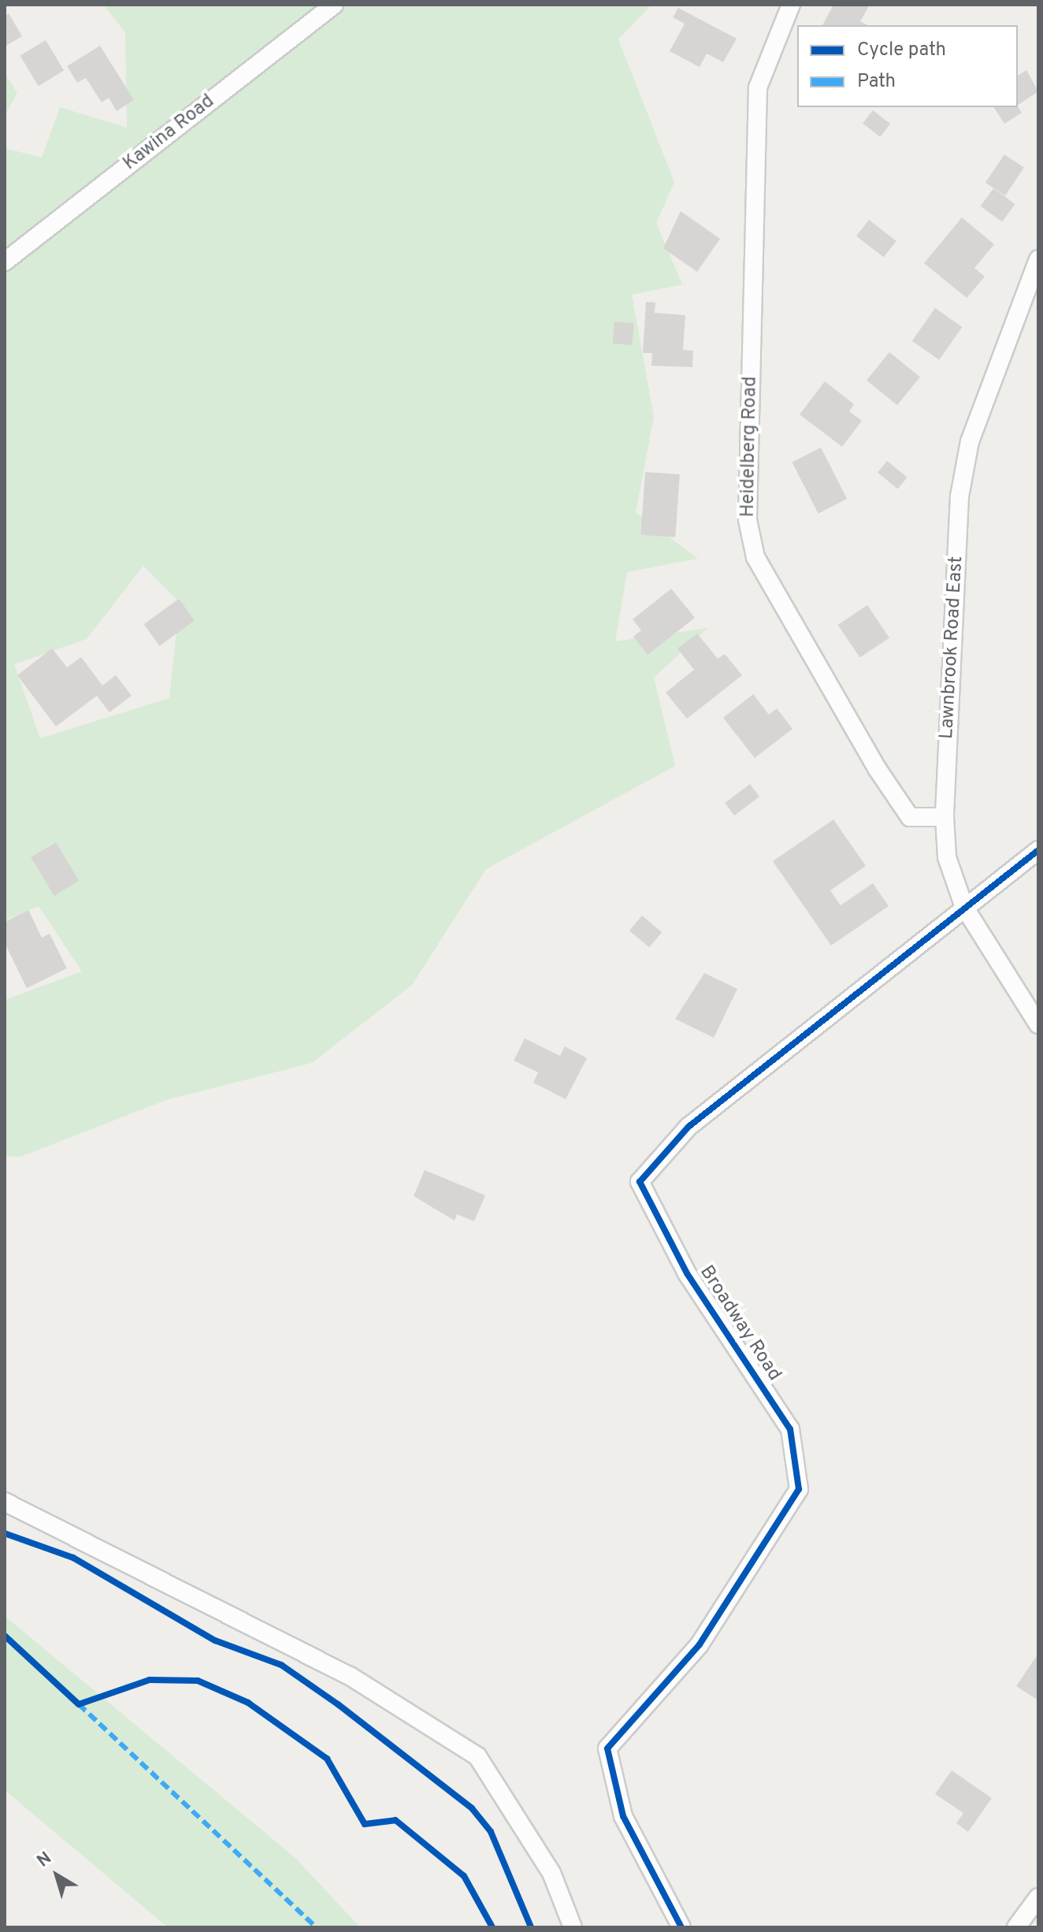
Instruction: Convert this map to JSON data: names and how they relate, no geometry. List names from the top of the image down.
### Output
{
  "streets": {
    "street": [
      "Kawina Road",
      "Heidelberg Road",
      "Lawnbrook Road East",
      "Broadway Road"
    ]
  },
  "crossings": [
    ["Heidelberg Road", "Lawnbrook Road East"],
    ["Lawnbrook Road East", "Broadway Road"]
  ],
  "legend": ["Cycle path", "Path"],
  "north": "top left"
}
